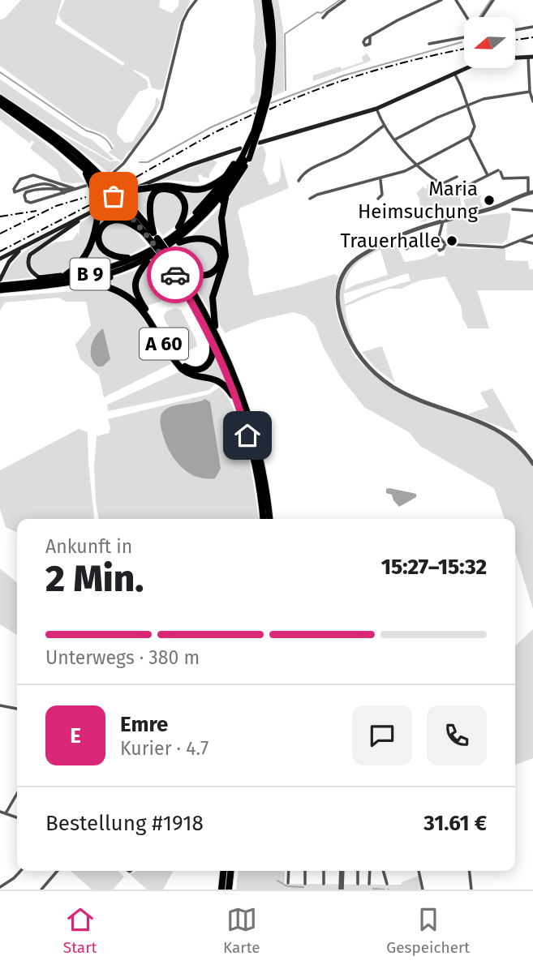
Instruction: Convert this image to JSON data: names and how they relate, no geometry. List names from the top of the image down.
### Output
{
  "streets": {
    "highway": ["B 9", "A 60"]
  },
  "crossings": [
    ["B 9", "A 60"]
  ],
  "places": ["Maria Heimsuchung", "Trauerhalle"],
  "north": "left",
  "page": {
    "heading": ["2 Min.", "Ankunft in", "15:27–15:32"],
    "panel": [
      "Emre",
      "Kurier · 4.7",
      "Bestellung #1918",
      "31.61 €"
    ],
    "bar": "Unterwegs · 380 m",
    "round": "E",
    "tabs": ["Start", "Karte", "Gespeichert"]
  }
}
